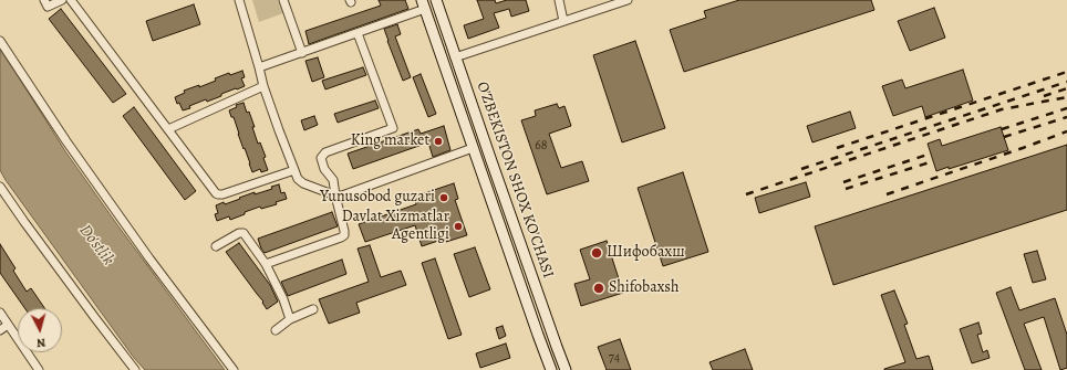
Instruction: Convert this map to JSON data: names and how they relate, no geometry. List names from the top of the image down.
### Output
{
  "streets": {
    "main road": ["O'ZBEKISTON SHOX KO'CHASI"]
  },
  "water": ["Do'stlik"],
  "places": [
    "King market",
    "Yunusobod guzari",
    "Davlat Xizmatlar Agentligi",
    "Шифобахш",
    "Shifobaxsh"
  ],
  "house_numbers": ["68", "74"],
  "north": "bottom"
}
